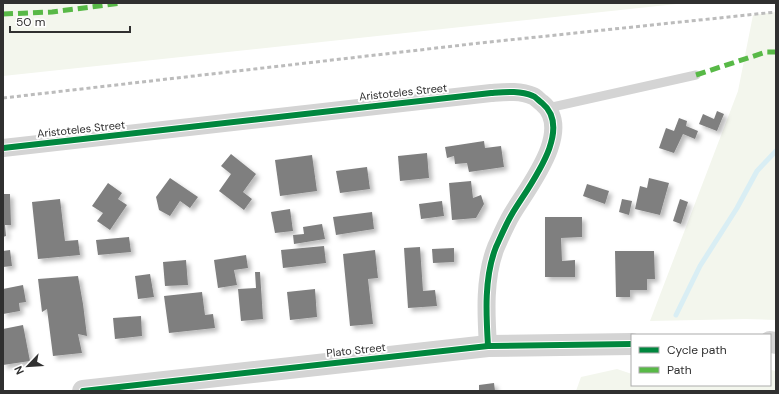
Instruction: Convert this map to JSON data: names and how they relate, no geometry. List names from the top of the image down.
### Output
{
  "streets": {
    "street": ["Aristoteles Street", "Plato Street"]
  },
  "legend": ["Cycle path", "Path"],
  "scale_bar": "50 m",
  "north": "bottom left"
}
